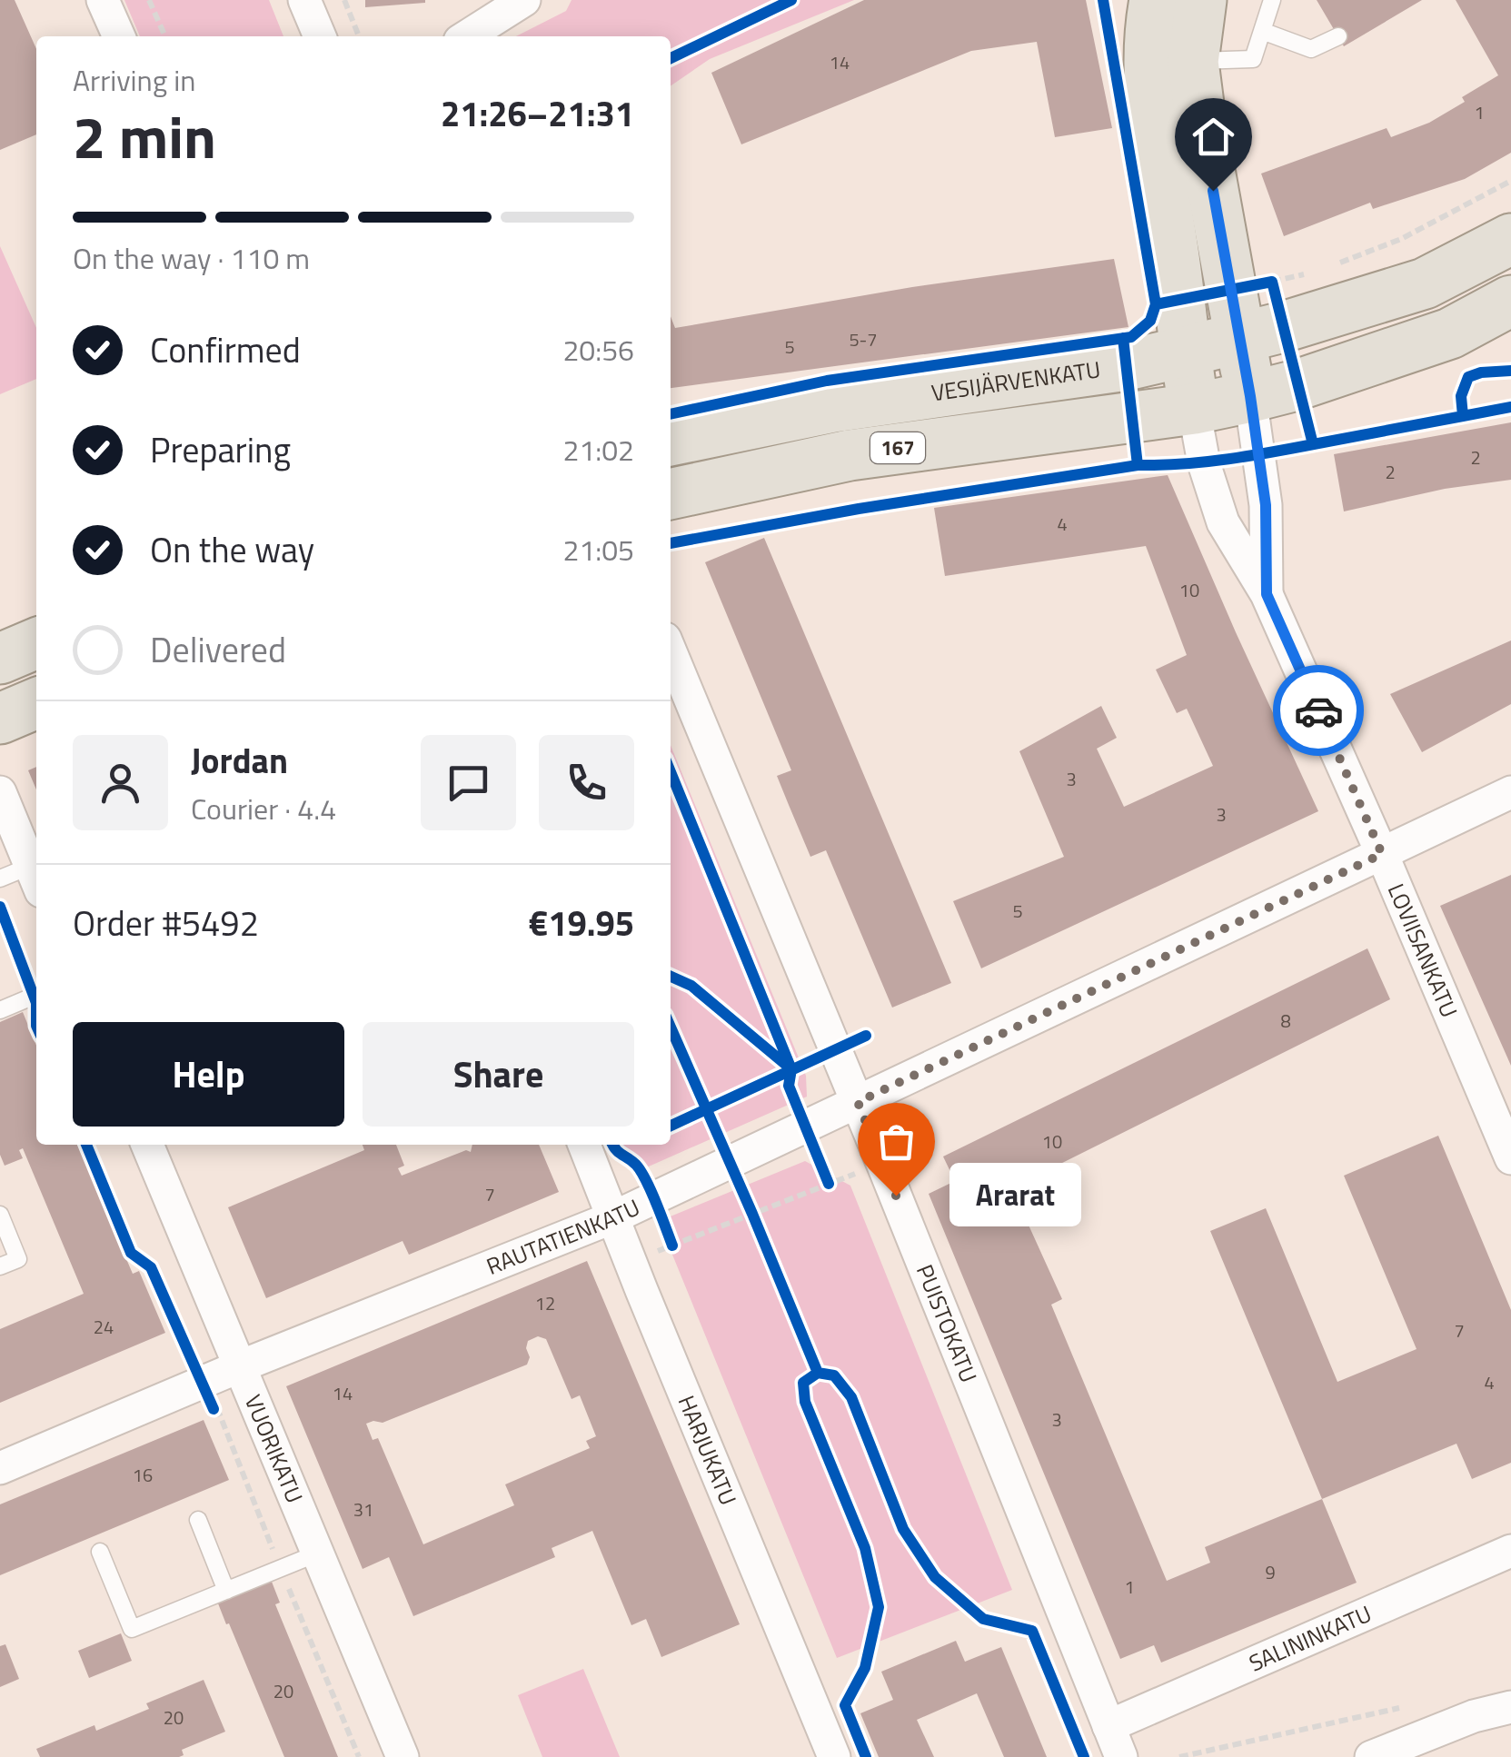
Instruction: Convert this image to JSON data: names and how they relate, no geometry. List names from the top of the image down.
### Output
{
  "streets": {
    "main road": ["VESIJÄRVENKATU", "167", "LOVIISANKATU"],
    "street": [
      "RAUTATIENKATU",
      "PUISTOKATU",
      "VUORIKATU",
      "HARJUKATU",
      "SALININKATU"
    ]
  },
  "crossings": [
    ["VESIJÄRVENKATU", "LOVIISANKATU"],
    ["167", "LOVIISANKATU"],
    ["LOVIISANKATU", "RAUTATIENKATU"],
    ["RAUTATIENKATU", "PUISTOKATU"],
    ["RAUTATIENKATU", "VUORIKATU"],
    ["RAUTATIENKATU", "HARJUKATU"],
    ["PUISTOKATU", "SALININKATU"]
  ],
  "places": ["Ararat"],
  "house_numbers": [
    "14",
    "1",
    "5-7",
    "5",
    "2",
    "2",
    "4",
    "10",
    "3",
    "3",
    "5",
    "8",
    "10",
    "7",
    "12",
    "24",
    "7",
    "4",
    "14",
    "3",
    "16",
    "31",
    "9",
    "1",
    "20",
    "20"
  ],
  "page": {
    "heading": ["2 min", "Arriving in", "21:26–21:31"],
    "panel": [
      "Jordan",
      "Courier · 4.4",
      "Order #5492",
      "€19.95"
    ],
    "bar": "On the way · 110 m",
    "list": [
      ["Confirmed", "20:56"],
      ["Preparing", "21:02"],
      ["On the way", "21:05"],
      "Delivered"
    ],
    "buttons": ["Help", "Share"],
    "bubble": "Ararat"
  }
}
